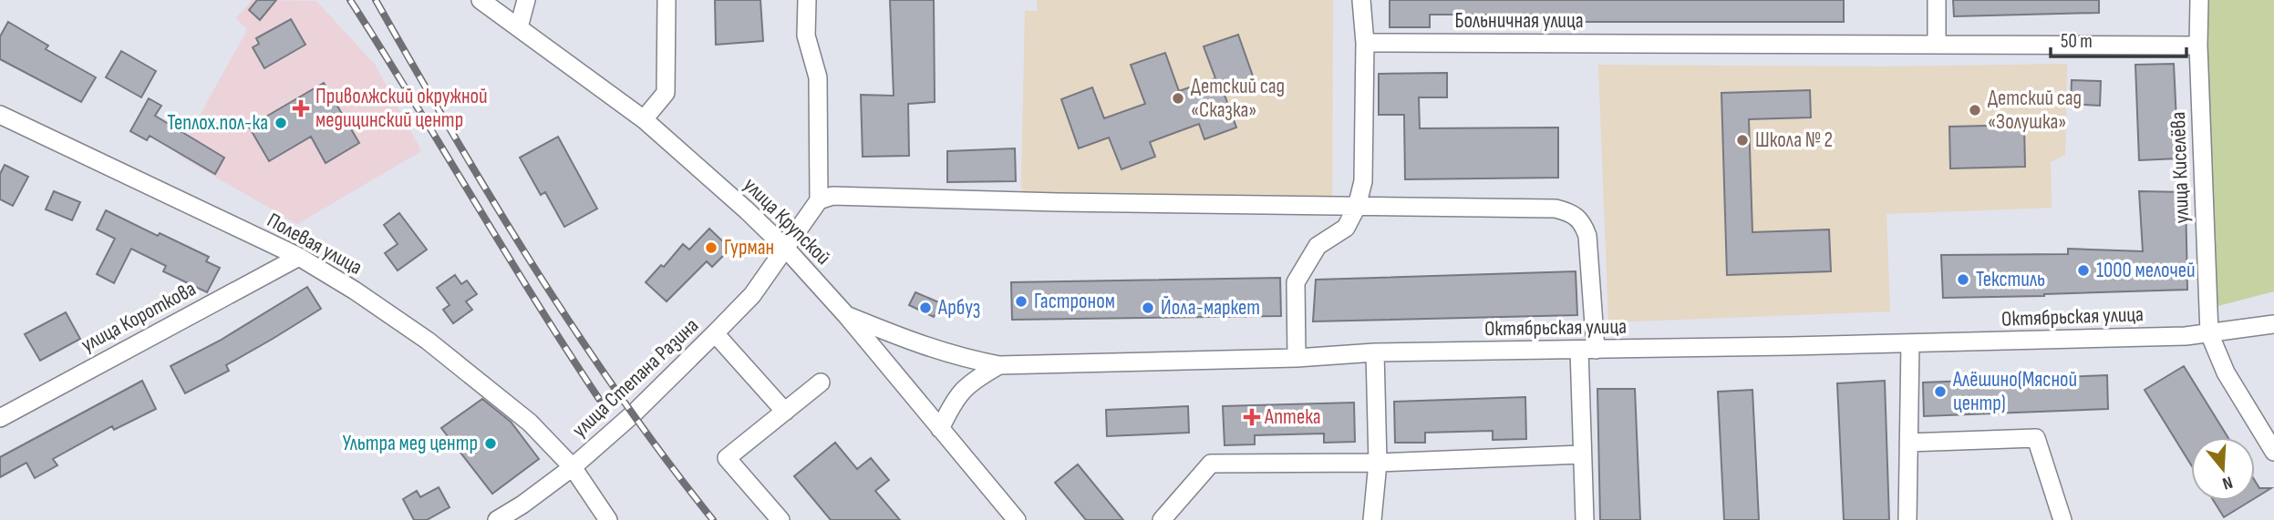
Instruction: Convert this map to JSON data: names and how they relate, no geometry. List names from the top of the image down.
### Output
{
  "streets": {
    "street": [
      "Больничная улица",
      "улица Киселёва",
      "улица Крупской",
      "Полевая улица",
      "улица Короткова",
      "Октябрьская улица",
      "улица Степана Разина"
    ]
  },
  "crossings": [
    ["Больничная улица", "улица Киселёва"],
    ["улица Киселёва", "Октябрьская улица"],
    ["улица Крупской", "Октябрьская улица"],
    ["улица Крупской", "улица Степана Разина"],
    ["Полевая улица", "улица Короткова"],
    ["Полевая улица", "улица Степана Разина"]
  ],
  "places": {
    "other": [
      "Детский сад «Сказка»",
      "Детский сад «Золушка»",
      "Теплох.пол-ка",
      "Школа № 2",
      "Гурман",
      "1000 мелочей",
      "Текстиль",
      "Гастроном",
      "Арбуз",
      "Йола-маркет",
      "Алёшино(Мясной центр)",
      "Ультра мед центр"
    ],
    "health": ["Приволжский окружной медицинский центр", "Аптека"]
  },
  "scale_bar": "50 m",
  "north": "bottom"
}
